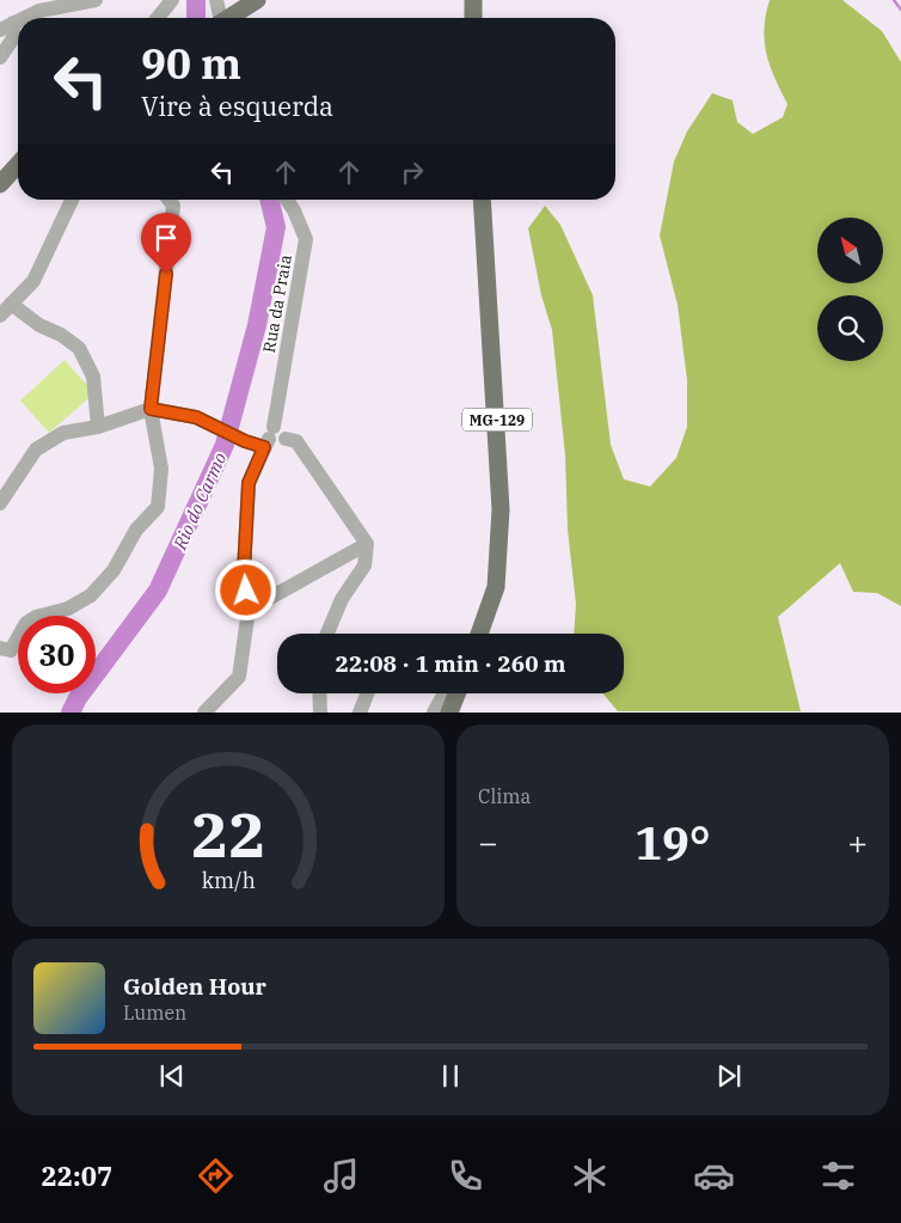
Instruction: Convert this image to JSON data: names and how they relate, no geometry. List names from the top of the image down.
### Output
{
  "streets": {
    "main road": ["MG-129"],
    "street": ["Rua da Praia"]
  },
  "water": ["Rio do Carmo"],
  "north": "top left",
  "page": {
    "turn": ["90 m", "Vire à esquerda"],
    "limit": "30",
    "trip": "22:08 · 1 min · 260 m",
    "tile": "Clima",
    "heat": ["−", "19°", "+"],
    "song": ["Golden Hour", "Lumen"],
    "tabs": "22:07",
    "gauge": ["22", "km/h"]
  }
}
